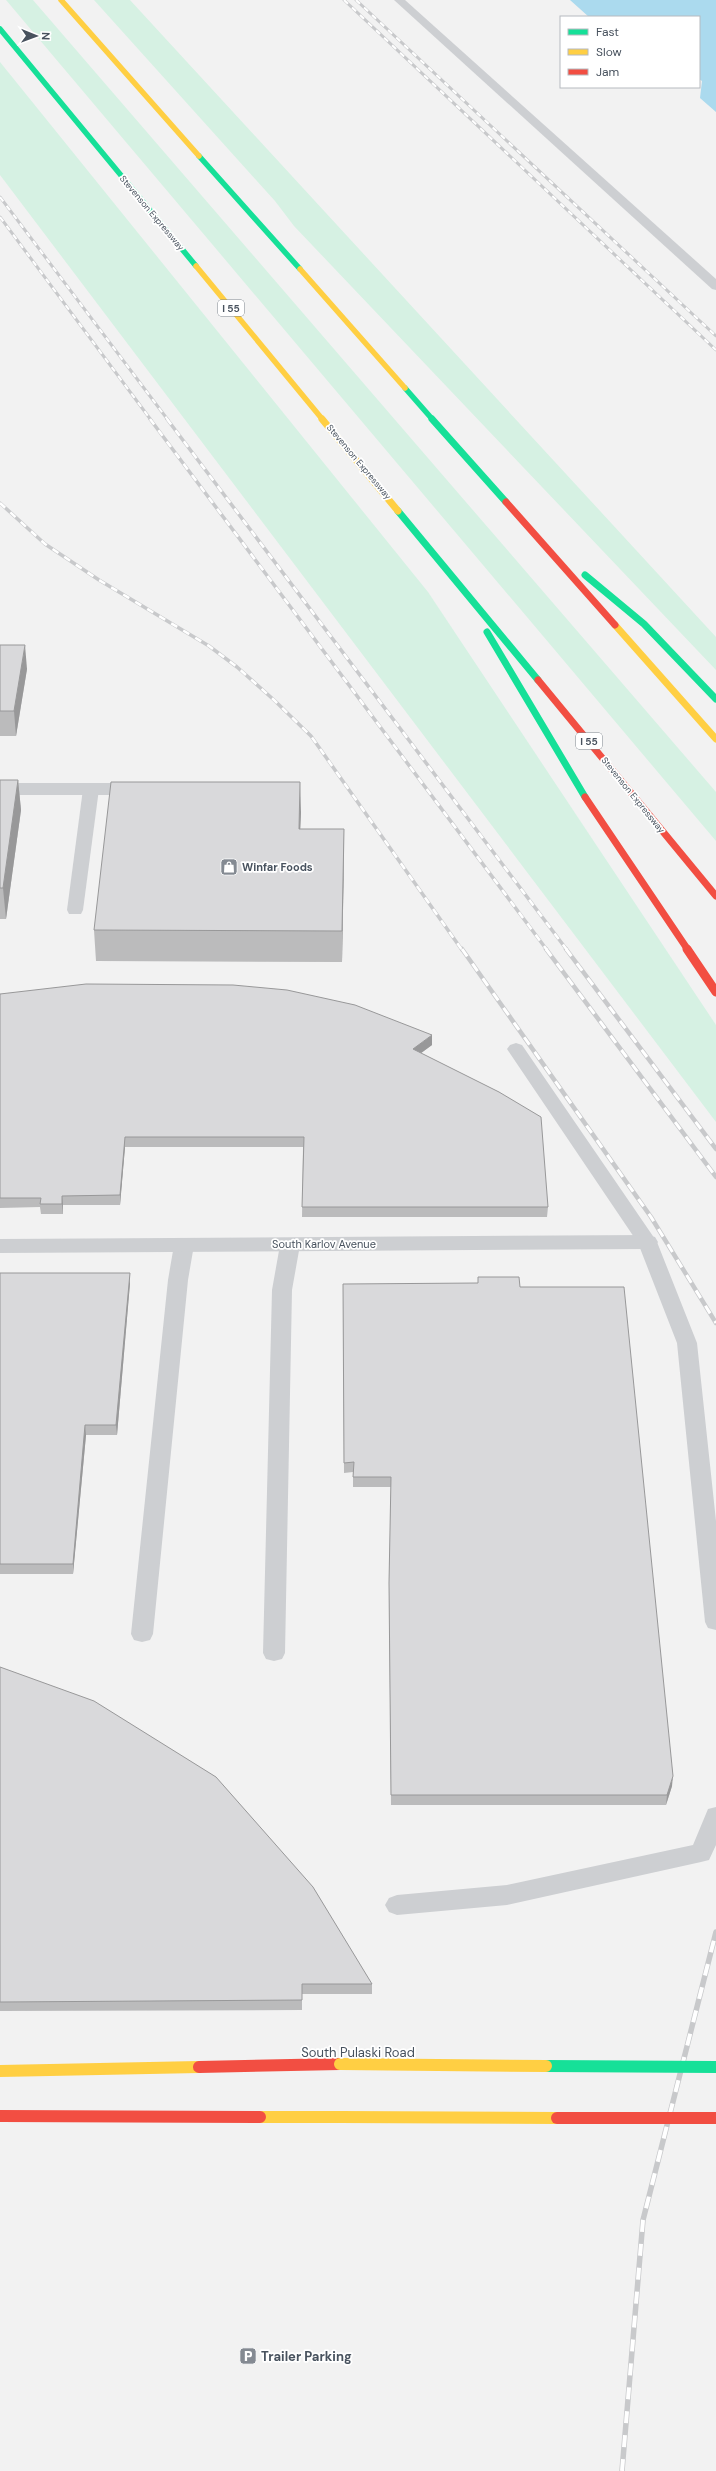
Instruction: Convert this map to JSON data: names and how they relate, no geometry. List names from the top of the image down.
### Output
{
  "streets": {
    "main road": ["Stevenson Expressway", "I 55", "South Pulaski Road"],
    "street": ["South Karlov Avenue"]
  },
  "places": {
    "shop": ["Winfar Foods"],
    "parking": ["Trailer Parking"]
  },
  "legend": ["Fast", "Slow", "Jam"],
  "north": "right"
}
